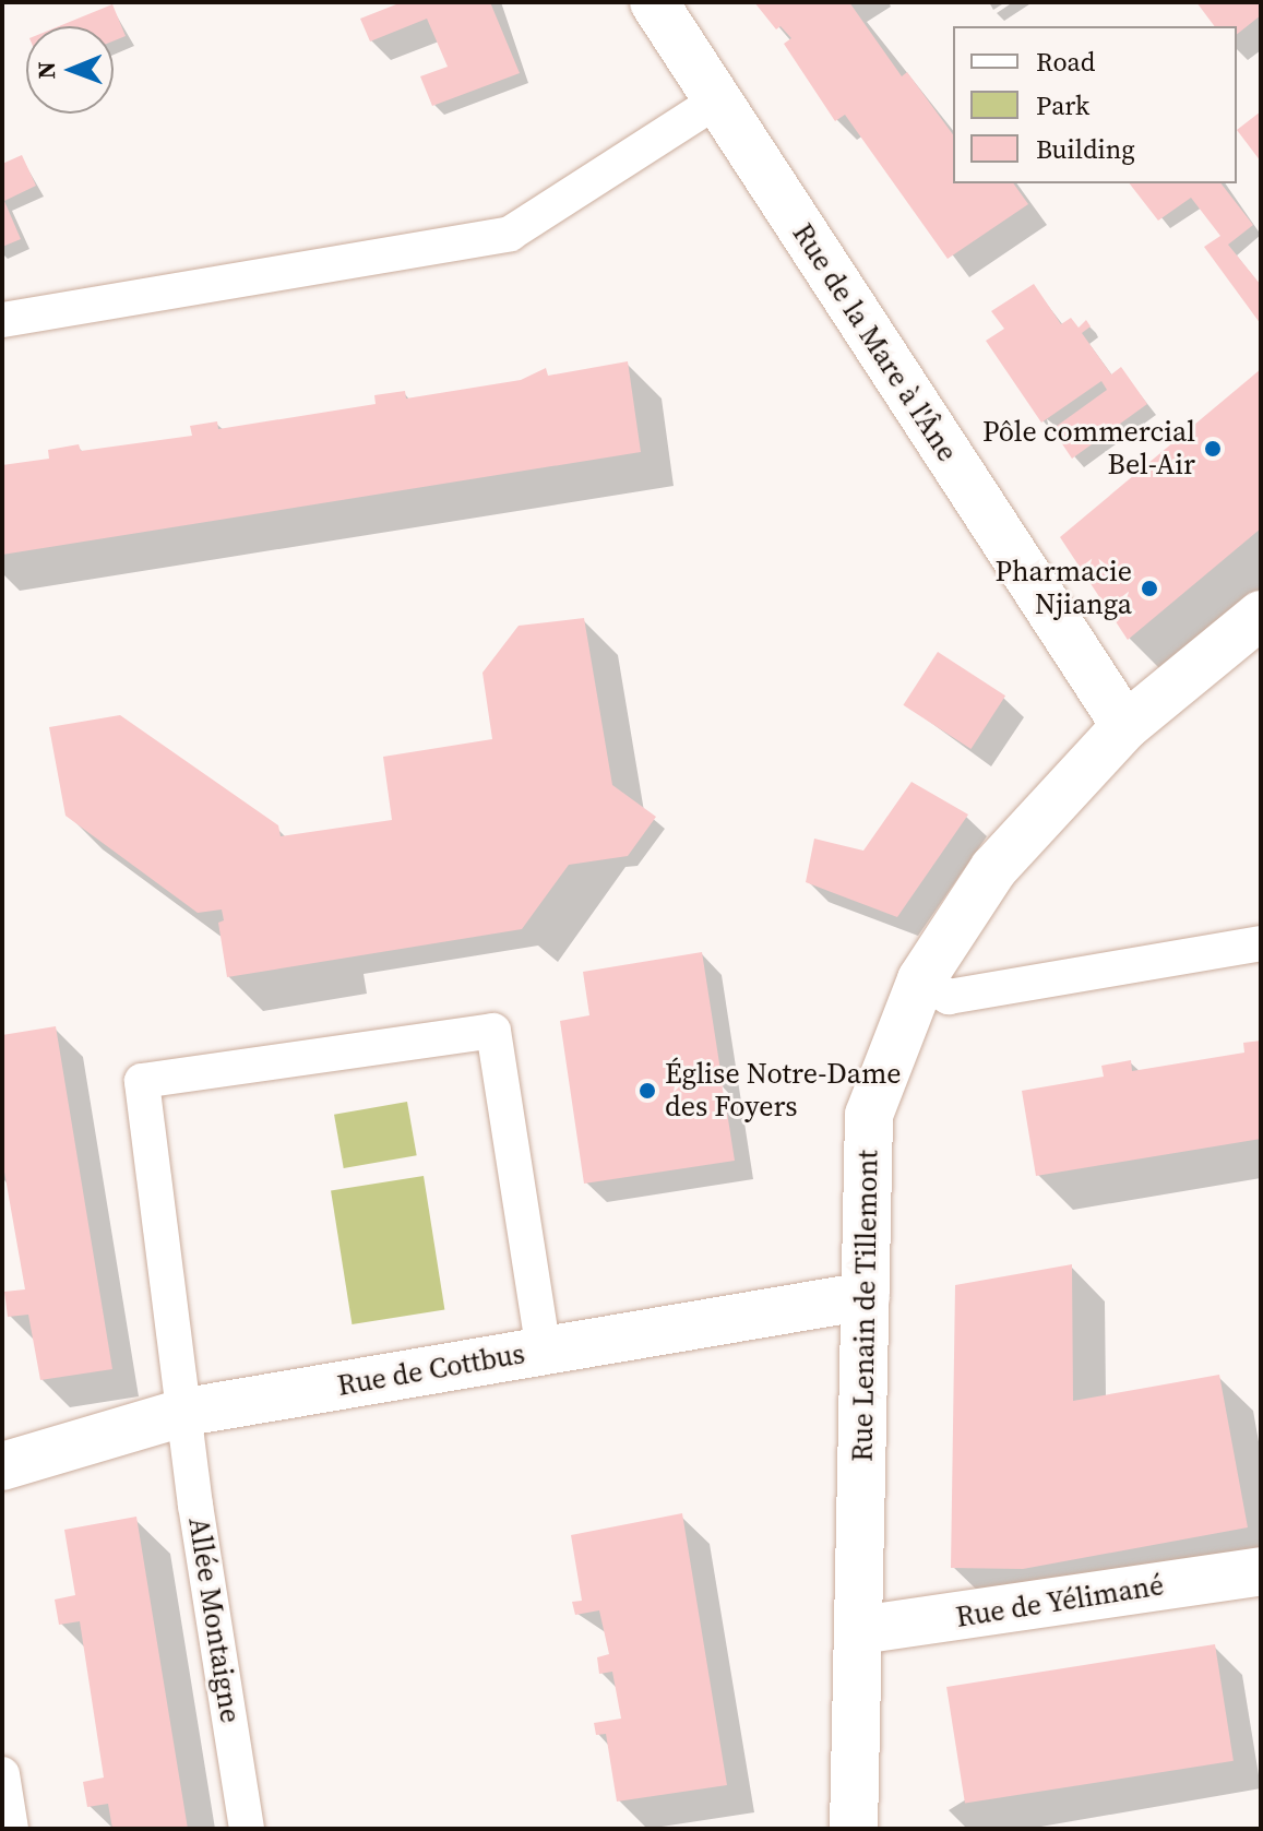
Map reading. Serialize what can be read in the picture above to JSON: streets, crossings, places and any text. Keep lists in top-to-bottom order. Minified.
{"streets":{"street":["Rue de la Mare à l'Âne","Rue Lenain de Tillemont","Rue de Cottbus","Rue de Yélimané"],"lane":["Allée Montaigne"]},"crossings":[["Rue de la Mare à l'Âne","Rue Lenain de Tillemont"],["Rue Lenain de Tillemont","Rue de Cottbus"],["Rue Lenain de Tillemont","Rue de Yélimané"],["Rue de Cottbus","Allée Montaigne"]],"places":["Pôle commercial Bel-Air","Pharmacie Njianga","Église Notre-Dame des Foyers"],"legend":["Road","Park","Building"],"north":"left"}
